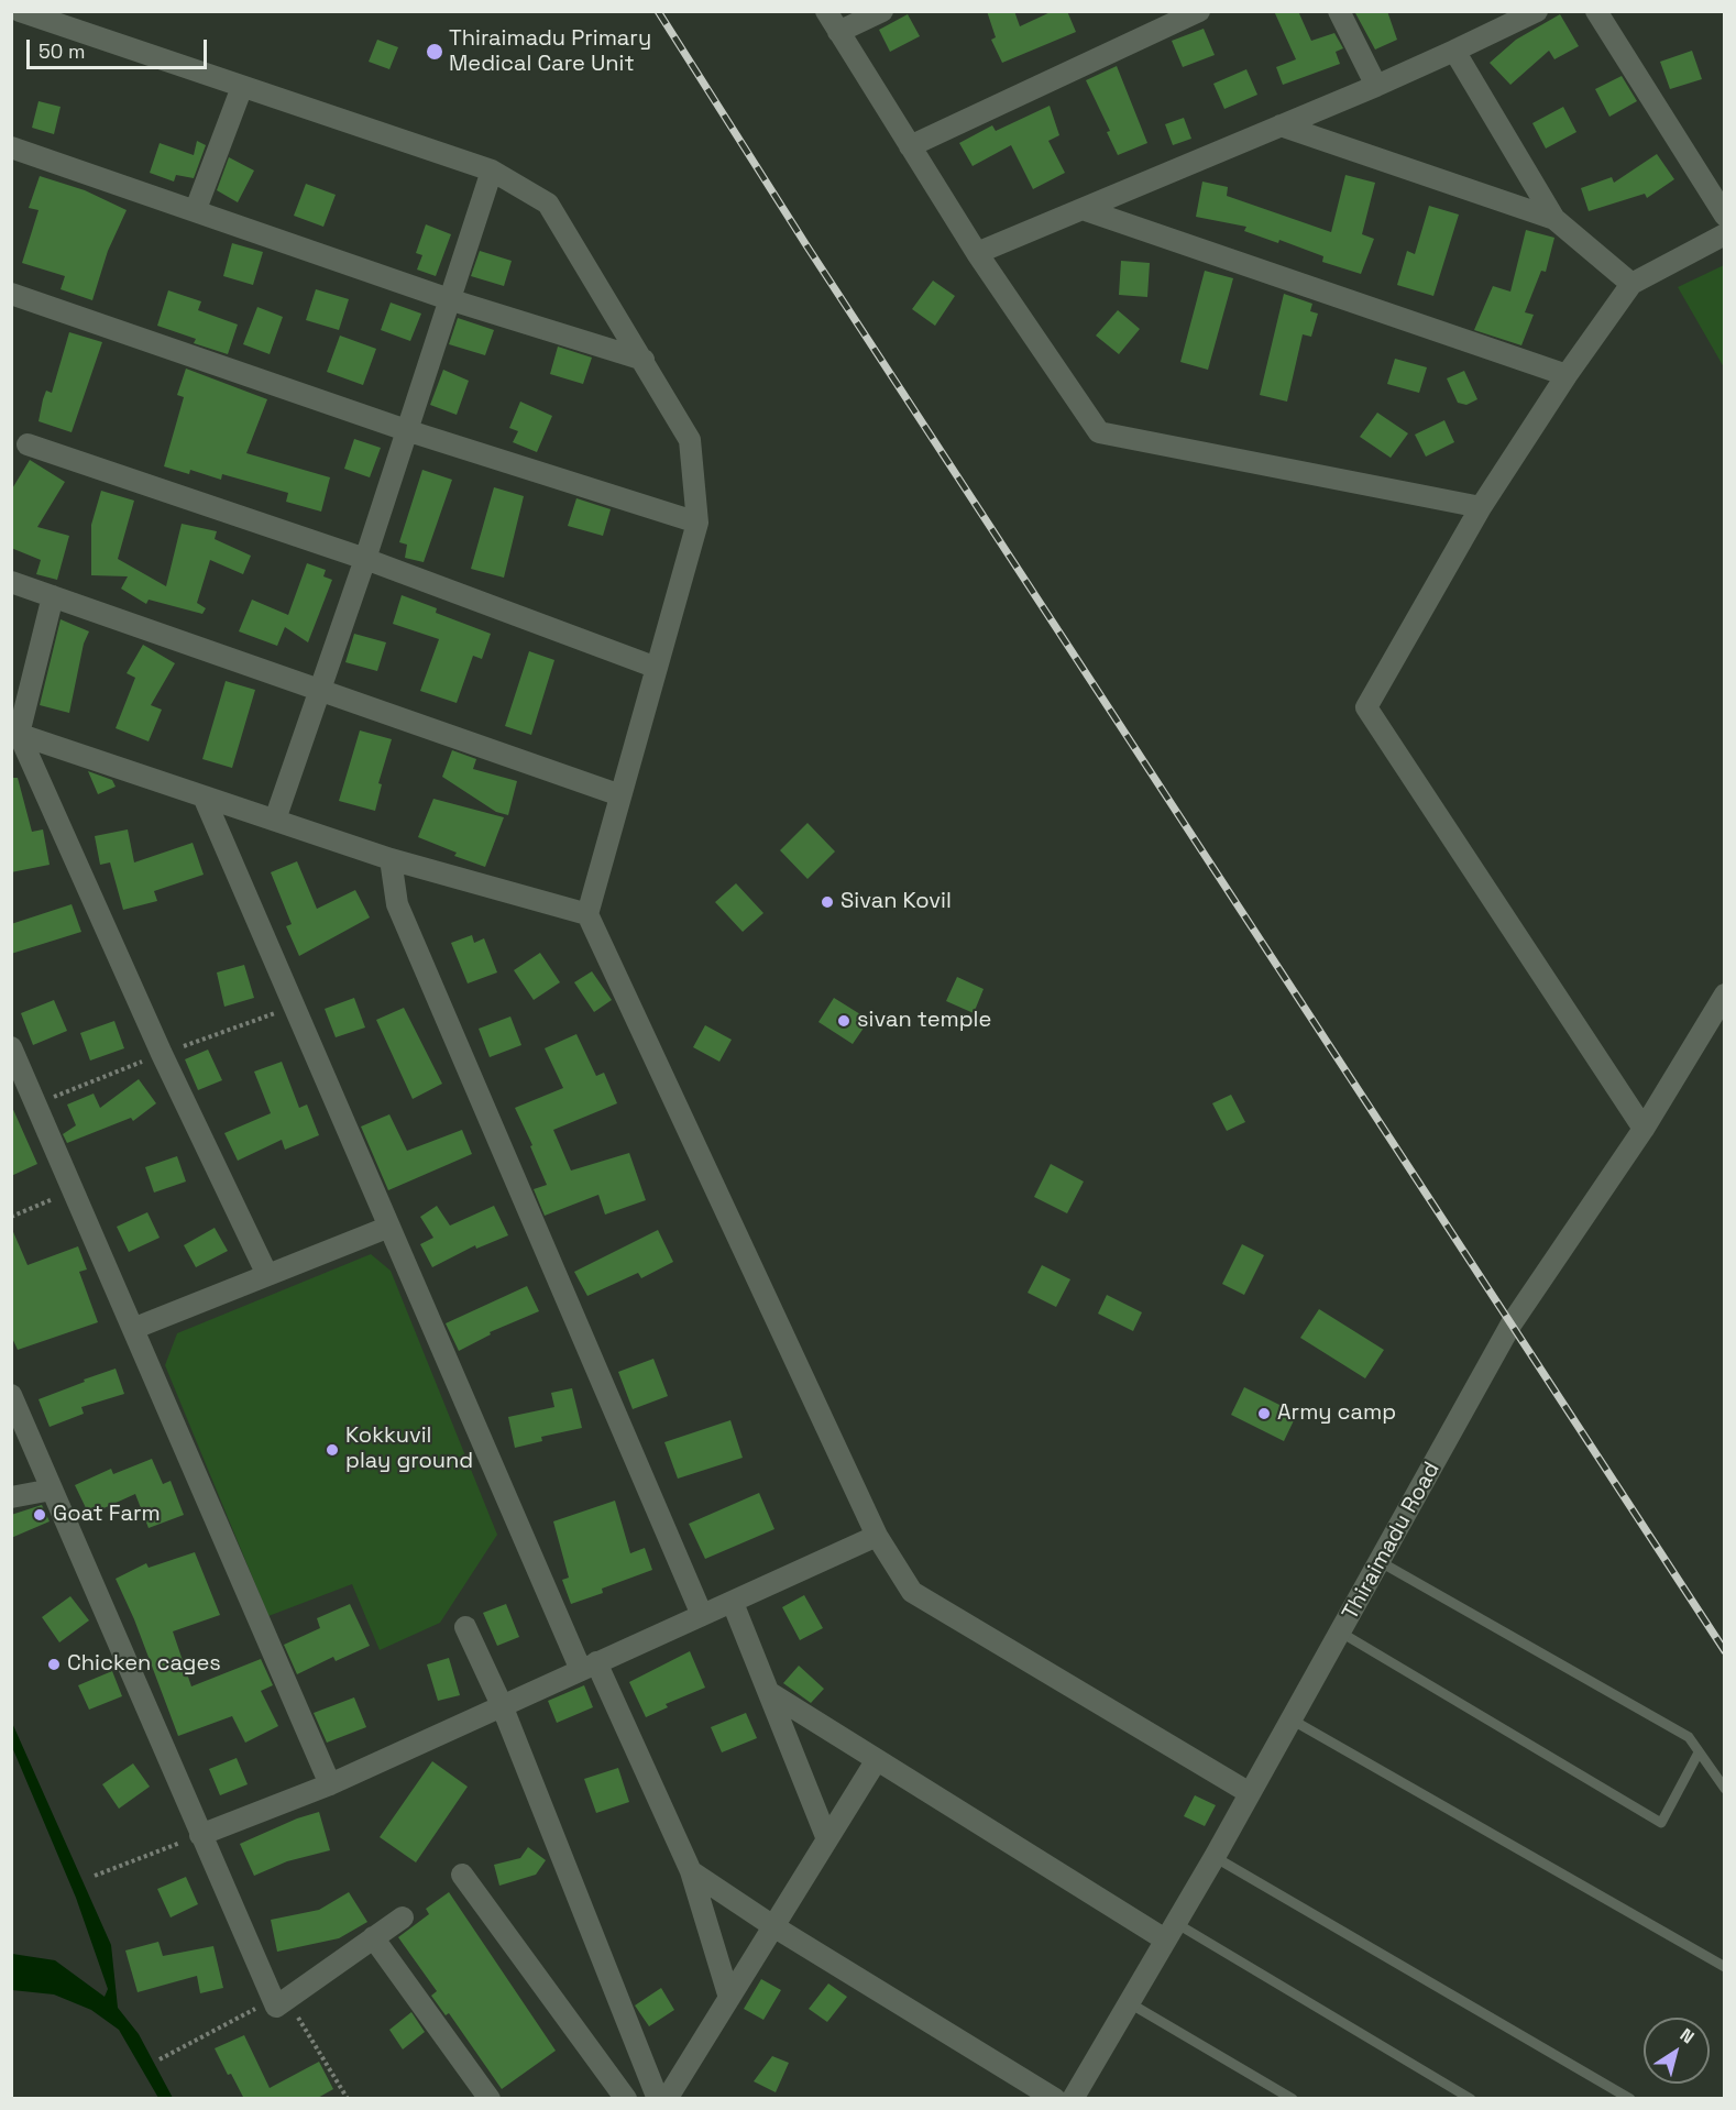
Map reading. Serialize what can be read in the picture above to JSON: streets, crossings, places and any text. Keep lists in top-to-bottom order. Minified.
{"streets":{"street":["Thiraimadu Road"]},"places":["Thiraimadu Primary Medical Care Unit","Sivan Kovil","sivan temple","Army camp","Kokkuvil play ground","Goat Farm","Chicken cages"],"scale_bar":"50 m","north":"top right"}
